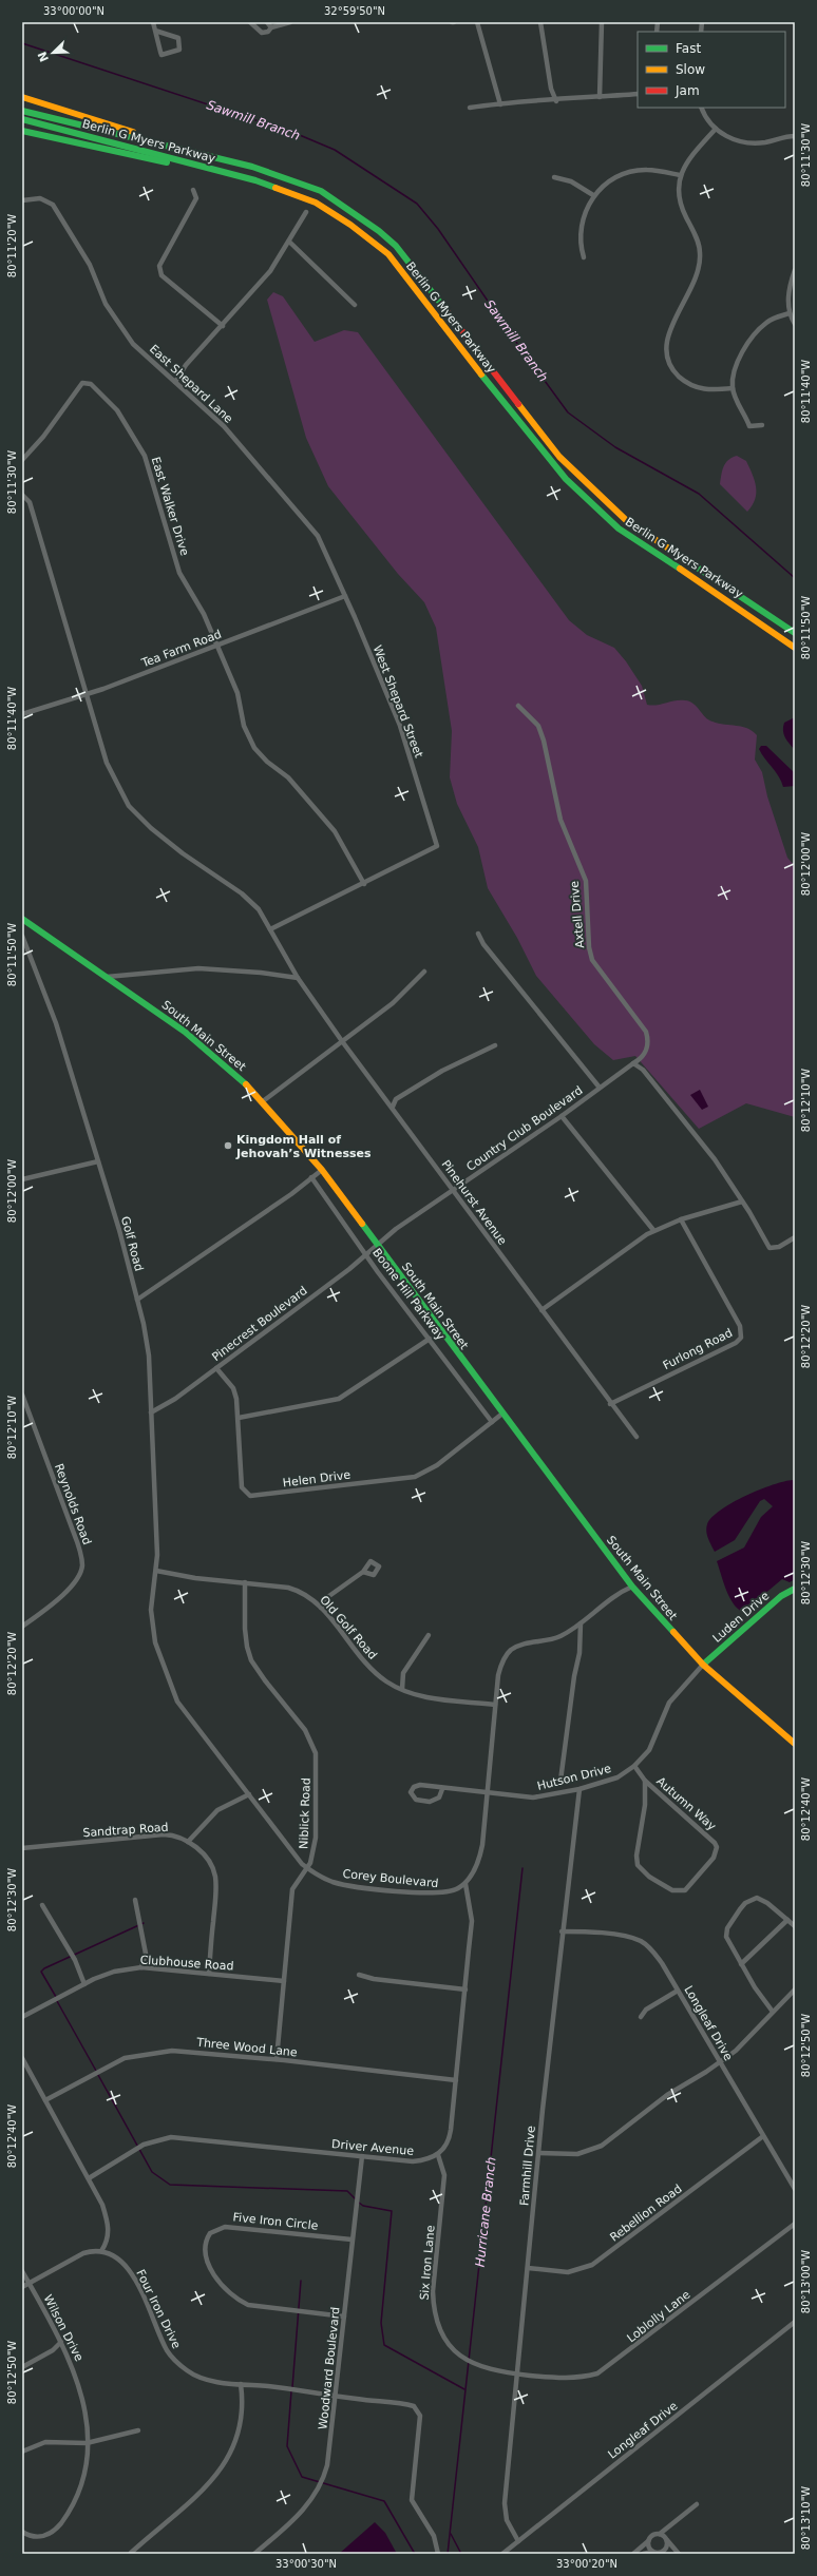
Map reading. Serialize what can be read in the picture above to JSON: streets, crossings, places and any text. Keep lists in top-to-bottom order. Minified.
{"streets":{"main road":["Berlin G Myers Parkway","South Main Street","Luden Drive"],"street":["East Shepard Lane","East Walker Drive","Tea Farm Road","West Shepard Street","Axtell Drive","Country Club Boulevard","Pinehurst Avenue","Golf Road","Boone Hill Parkway","Pinecrest Boulevard","Furlong Road","Helen Drive","Reynolds Road","Old Golf Road","Hutson Drive","Autumn Way","Niblick Road","Sandtrap Road","Corey Boulevard","Clubhouse Road","Longleaf Drive","Three Wood Lane","Driver Avenue","Farmhill Drive","Rebellion Road","Five Iron Circle","Six Iron Lane","Four Iron Drive","Loblolly Lane","Wilson Drive","Woodward Boulevard"]},"crossings":[["East Shepard Lane","Tea Farm Road"],["East Shepard Lane","West Shepard Street"],["East Walker Drive","Tea Farm Road"],["East Walker Drive","West Shepard Street"],["Tea Farm Road","West Shepard Street"],["Tea Farm Road","Pinehurst Avenue"],["Axtell Drive","Country Club Boulevard"],["South Main Street","Country Club Boulevard"],["South Main Street","Pinecrest Boulevard"],["South Main Street","Helen Drive"],["South Main Street","Luden Drive"],["South Main Street","Hutson Drive"],["Country Club Boulevard","Pinehurst Avenue"],["Country Club Boulevard","Pinecrest Boulevard"],["Pinehurst Avenue","Furlong Road"],["Golf Road","Pinecrest Boulevard"],["Golf Road","Old Golf Road"],["Golf Road","Corey Boulevard"],["Boone Hill Parkway","Pinecrest Boulevard"],["Boone Hill Parkway","Helen Drive"],["Pinecrest Boulevard","Helen Drive"],["Luden Drive","Hutson Drive"],["Old Golf Road","Niblick Road"],["Old Golf Road","Corey Boulevard"],["Hutson Drive","Autumn Way"],["Hutson Drive","Farmhill Drive"],["Niblick Road","Corey Boulevard"],["Niblick Road","Clubhouse Road"],["Niblick Road","Three Wood Lane"],["Sandtrap Road","Clubhouse Road"],["Longleaf Drive","Farmhill Drive"],["Longleaf Drive","Rebellion Road"],["Driver Avenue","Six Iron Lane"],["Driver Avenue","Woodward Boulevard"],["Farmhill Drive","Rebellion Road"],["Farmhill Drive","Six Iron Lane"],["Farmhill Drive","Loblolly Lane"],["Five Iron Circle","Woodward Boulevard"],["Six Iron Lane","Loblolly Lane"],["Four Iron Drive","Woodward Boulevard"]],"water":["Sawmill Branch","Hurricane Branch"],"places":["Kingdom Hall of Jehovah’s Witnesses"],"legend":["Fast","Slow","Jam"],"north":"bottom left","coordinates":["33°00'00\"N","32°59'50\"N","80°11'30\"W","80°11'20\"W","80°11'40\"W","80°11'50\"W","80°12'00\"W","80°12'10\"W","80°12'20\"W","80°12'30\"W","80°12'40\"W","80°12'50\"W","80°13'00\"W","80°13'10\"W","33°00'30\"N","33°00'20\"N"]}
